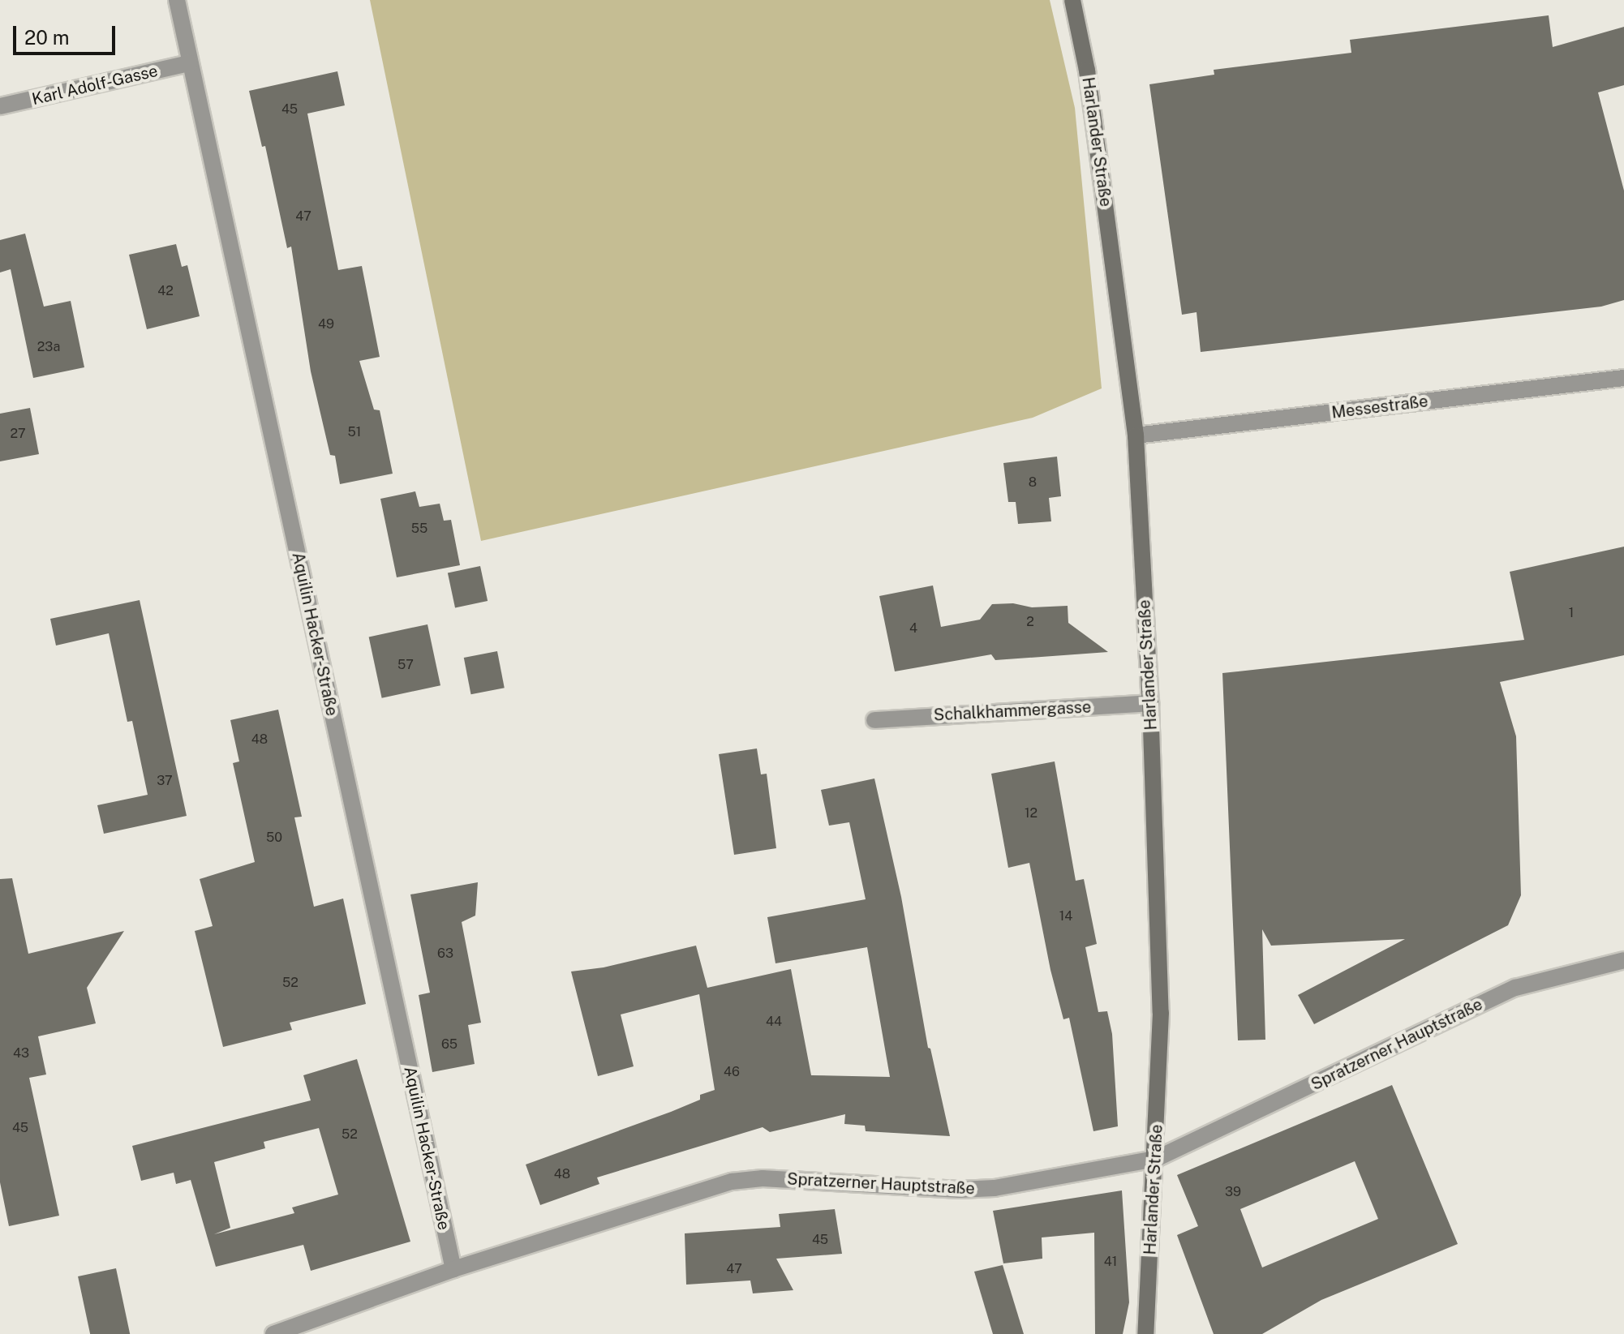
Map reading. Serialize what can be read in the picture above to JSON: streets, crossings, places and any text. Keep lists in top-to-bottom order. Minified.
{"streets":{"main road":["Harlander Straße"],"street":["Karl Adolf-Gasse","Messestraße","Aquilin Hacker-Straße","Schalkhammergasse","Spratzerner Hauptstraße"]},"crossings":[["Karl Adolf-Gasse","Aquilin Hacker-Straße"],["Harlander Straße","Messestraße"],["Harlander Straße","Schalkhammergasse"],["Harlander Straße","Spratzerner Hauptstraße"],["Aquilin Hacker-Straße","Spratzerner Hauptstraße"]],"house_numbers":["45","47","42","49","23a","51","27","8","55","1","2","4","57","48","37","12","50","14","63","52","44","65","43","46","45","52","48","39","45","41","47"],"scale_bar":"20 m"}
